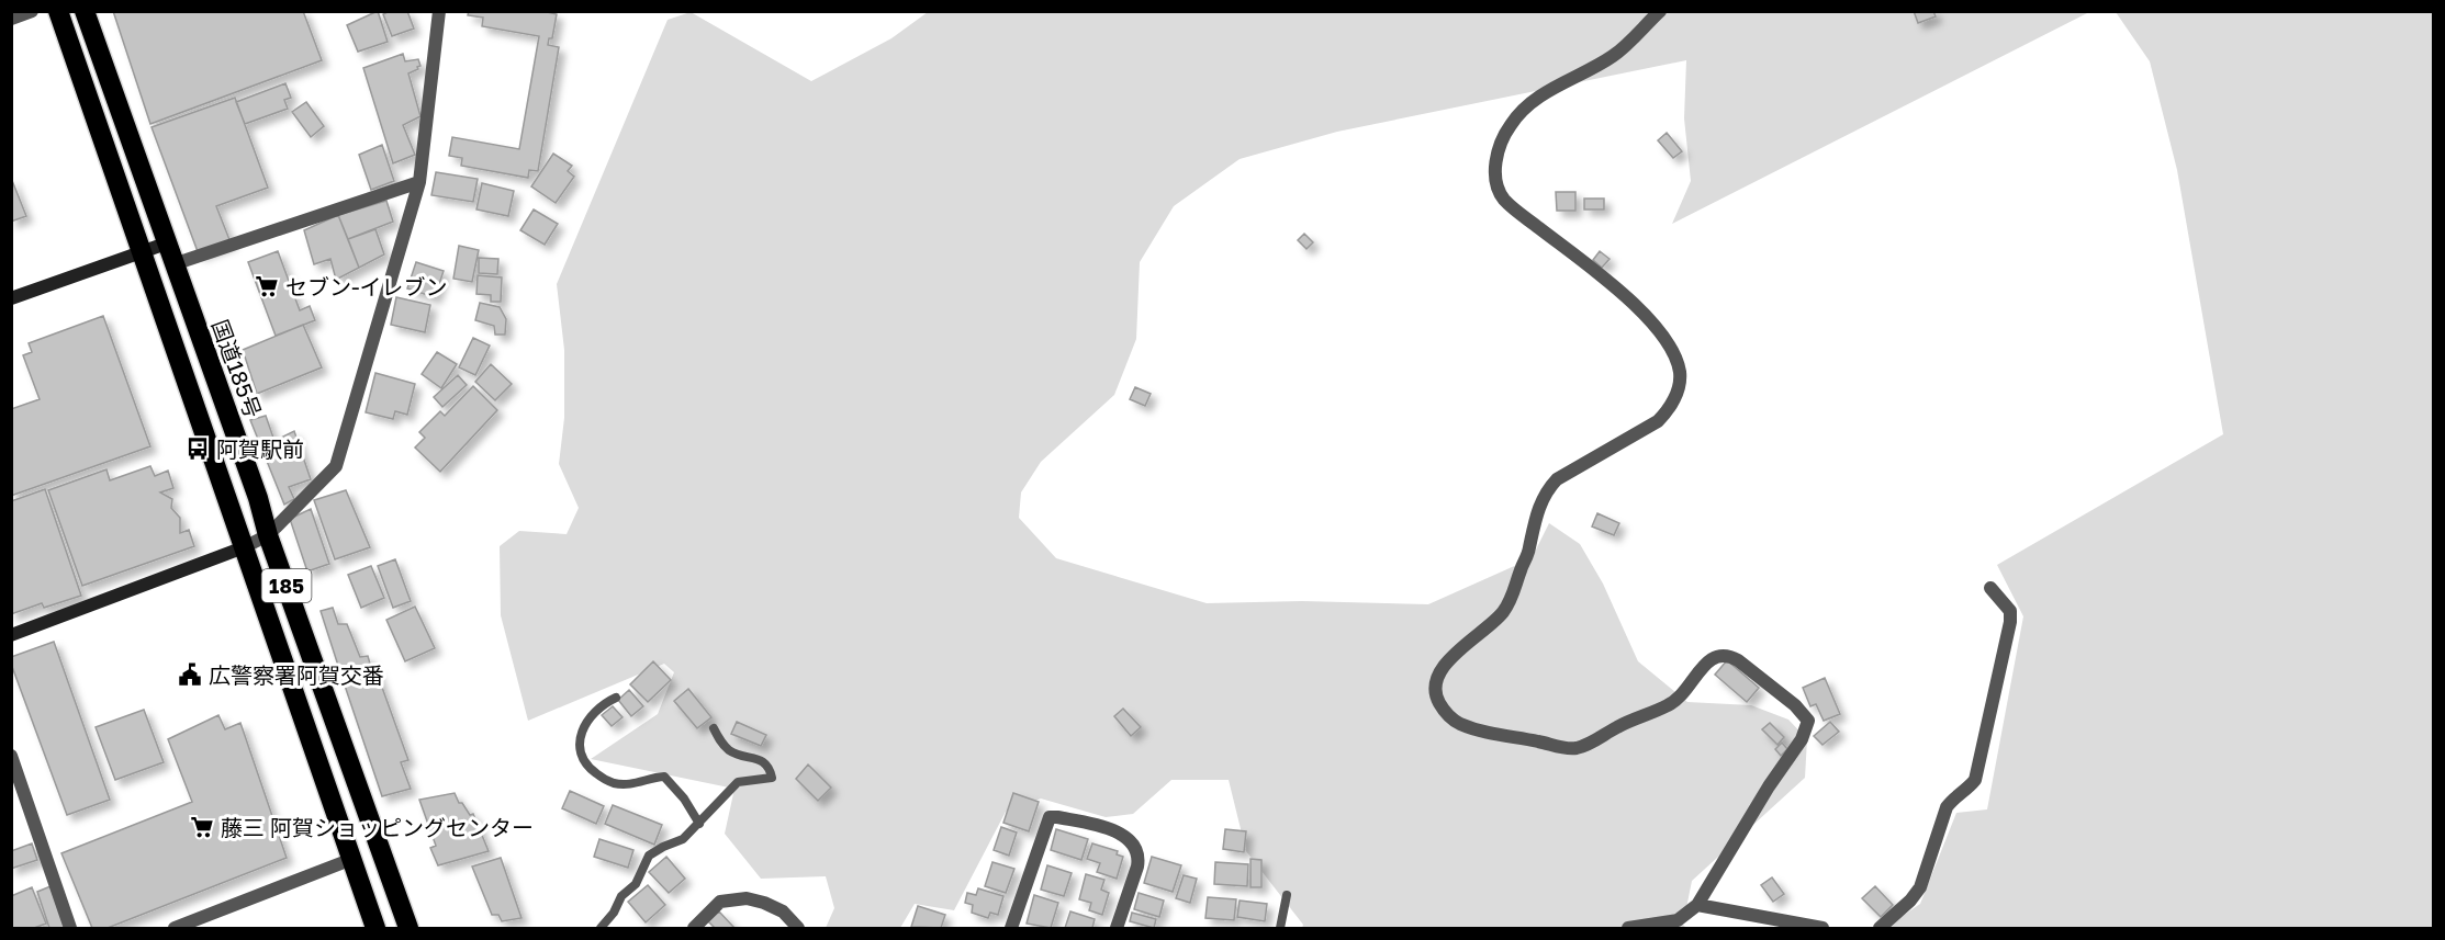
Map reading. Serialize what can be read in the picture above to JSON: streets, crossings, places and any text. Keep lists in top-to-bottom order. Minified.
{"streets":{"highway":["国道185号","185"]},"places":{"supermarket":["セブン-イレブン","藤三 阿賀ショッピングセンター"],"bus stop":["阿賀駅前"],"public building":["広警察署阿賀交番"]}}
